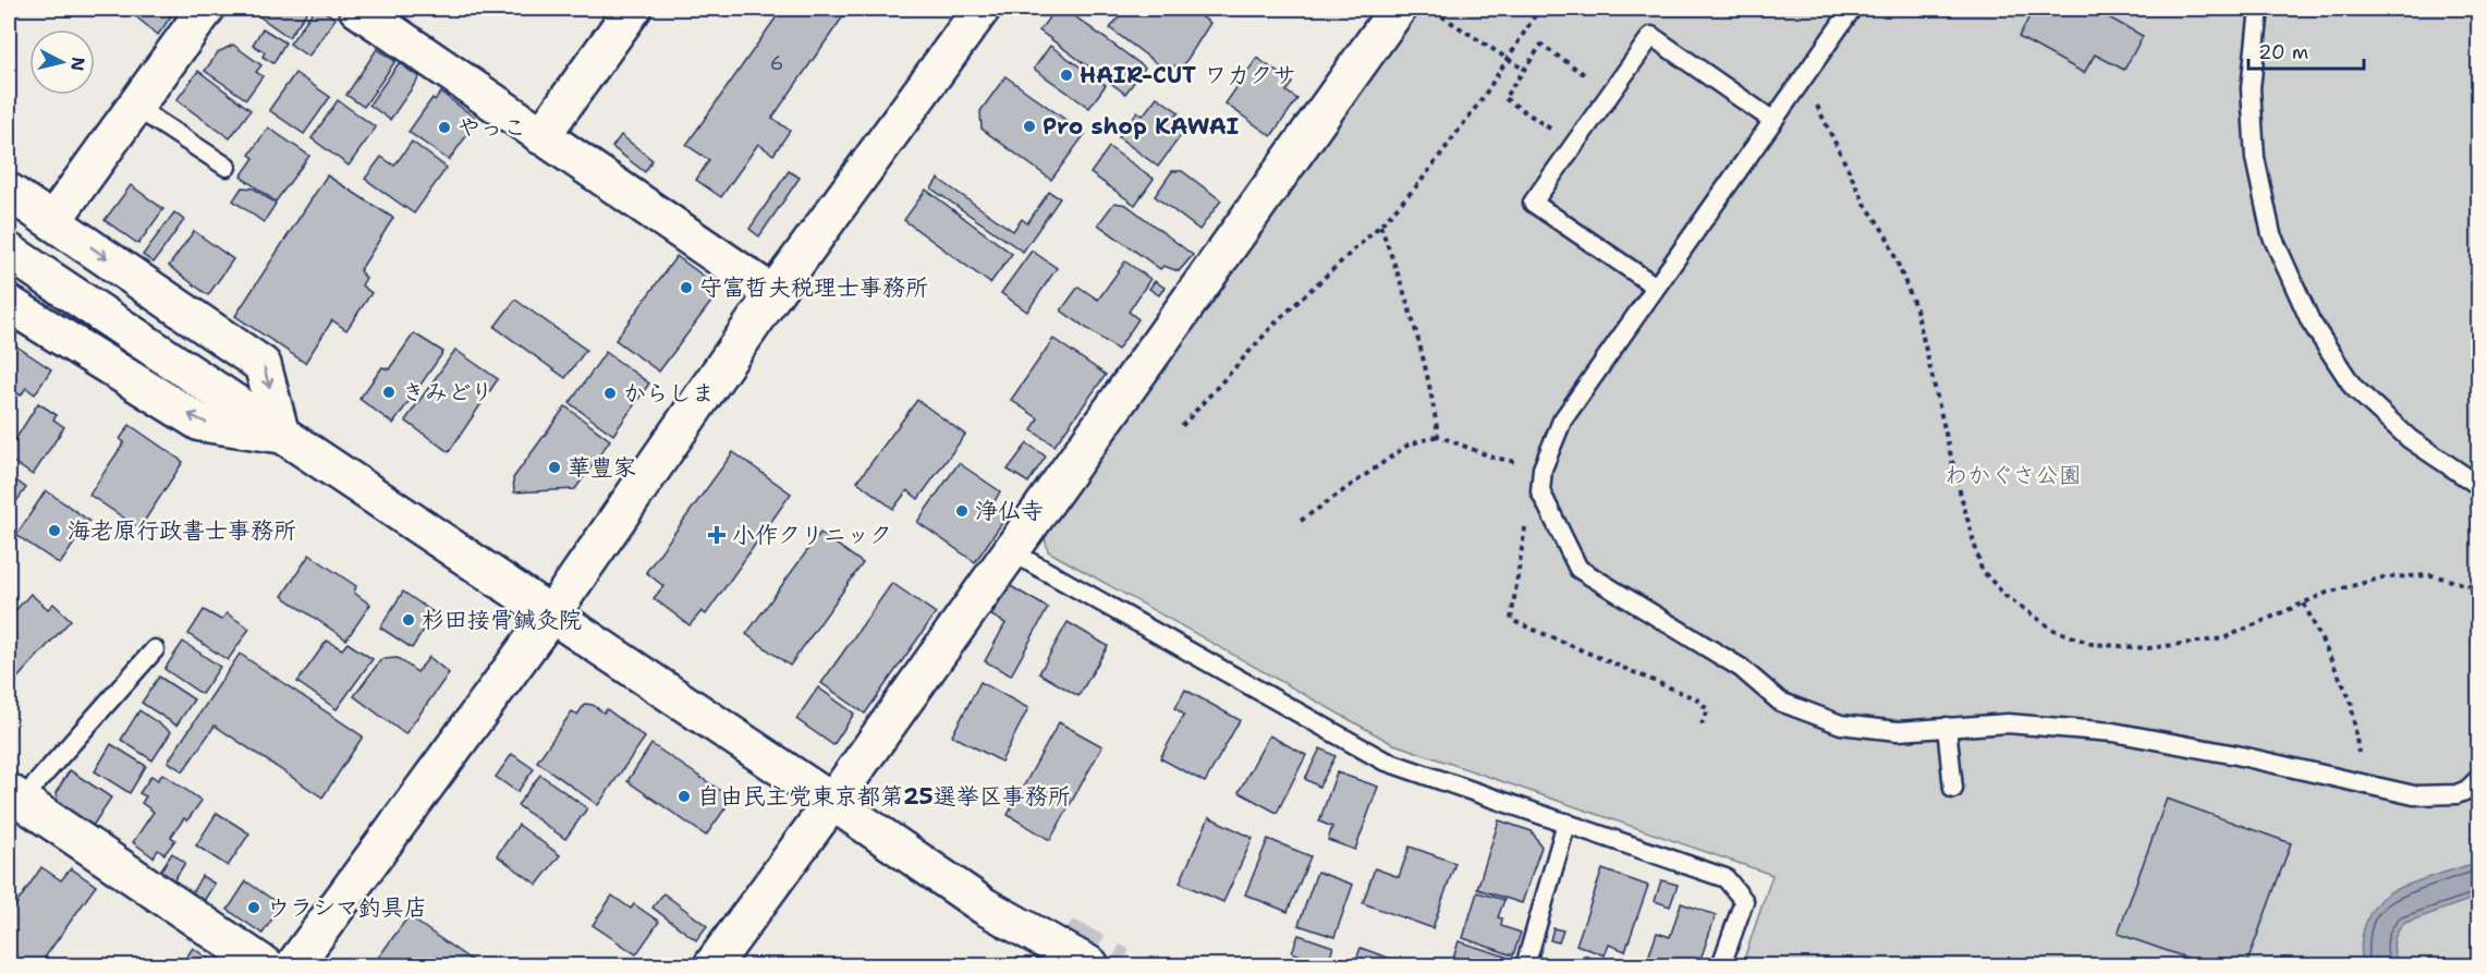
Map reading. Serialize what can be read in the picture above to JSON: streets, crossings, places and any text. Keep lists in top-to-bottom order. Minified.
{"parks":["わかぐさ公園"],"places":{"other":["HAIR-CUT ワカクサ","Pro shop KAWAI","やっこ","守富哲夫税理士事務所","きみどり","からしま","華豊家","浄仏寺","海老原行政書士事務所","杉田接骨鍼灸院","自由民主党東京都第25選挙区事務所","ウラシマ釣具店"],"health":["小作クリニック"]},"house_numbers":["6"],"scale_bar":"20 m","north":"right"}
